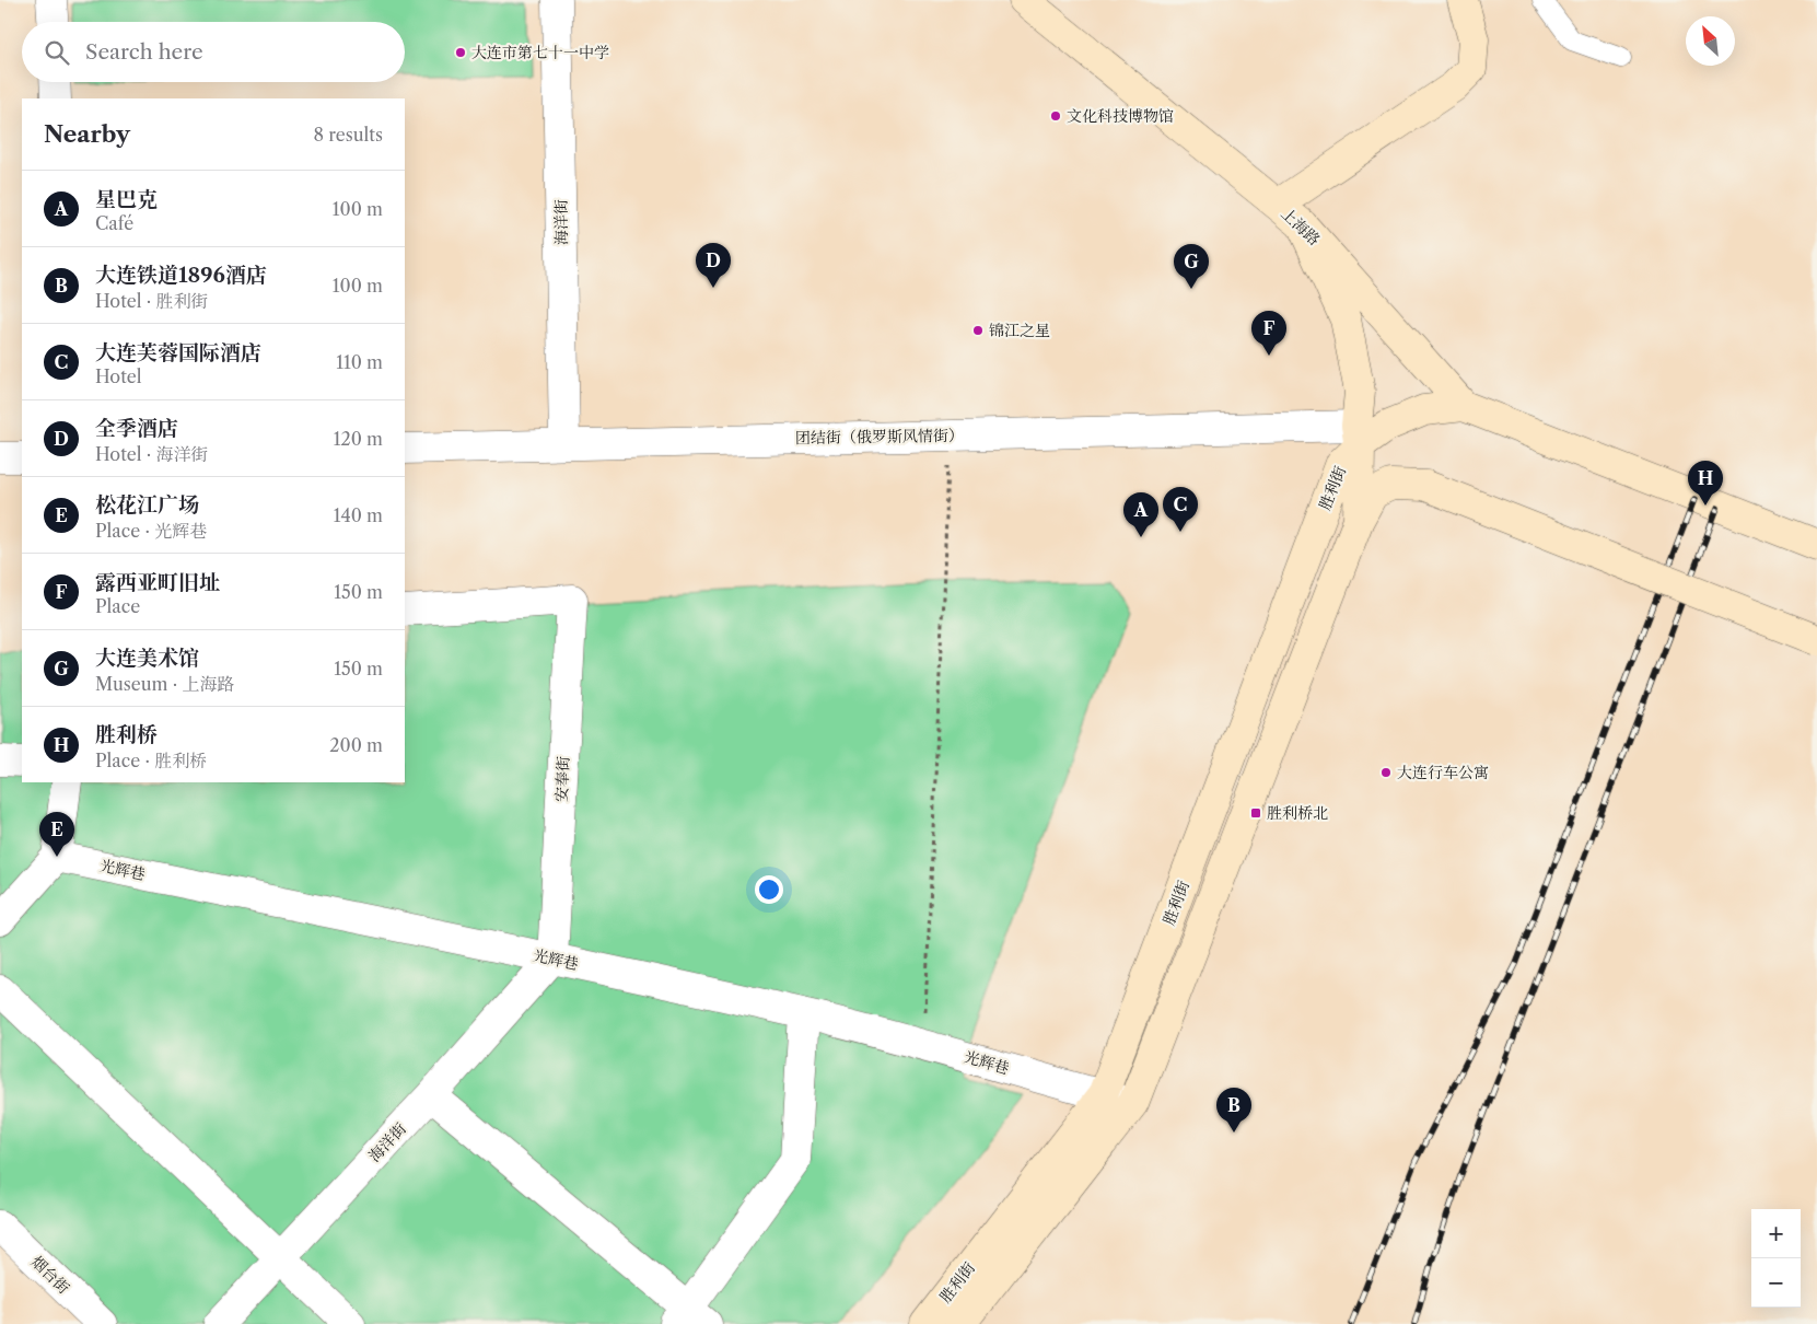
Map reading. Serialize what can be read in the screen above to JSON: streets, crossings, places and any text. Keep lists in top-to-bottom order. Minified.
{"streets":{"main road":["上海路","胜利街"],"street":["海洋街","团结街（俄罗斯风情街）","安奉街","光辉巷","烟台街"]},"crossings":[["海洋街","团结街（俄罗斯风情街）"],["海洋街","安奉街"],["海洋街","光辉巷"],["团结街（俄罗斯风情街）","胜利街"],["胜利街","光辉巷"],["安奉街","光辉巷"]],"places":{"other":["大连市第七十一中学","文化科技博物馆","锦江之星","大连行车公寓"],"transit":["胜利桥北"]},"north":"top left","page":{"search":"Search here","heading":["Nearby","8 results"],"list":[{"mark":"A","name":"星巴克","note":"Café","value":"100 m"},{"mark":"B","name":"大连铁道1896酒店","note":"Hotel · 胜利街","value":"100 m"},{"mark":"C","name":"大连芙蓉国际酒店","note":"Hotel","value":"110 m"},{"mark":"D","name":"全季酒店","note":"Hotel · 海洋街","value":"120 m"},{"mark":"E","name":"松花江广场","note":"Place · 光辉巷","value":"140 m"},{"mark":"F","name":"露西亚町旧址","note":"Place","value":"150 m"},{"mark":"G","name":"大连美术馆","note":"Museum · 上海路","value":"150 m"},{"mark":"H","name":"胜利桥","note":"Place · 胜利桥","value":"200 m"}],"pins":["D","G","F","H","C","A","E","B"],"map_buttons":["+","−"]}}
